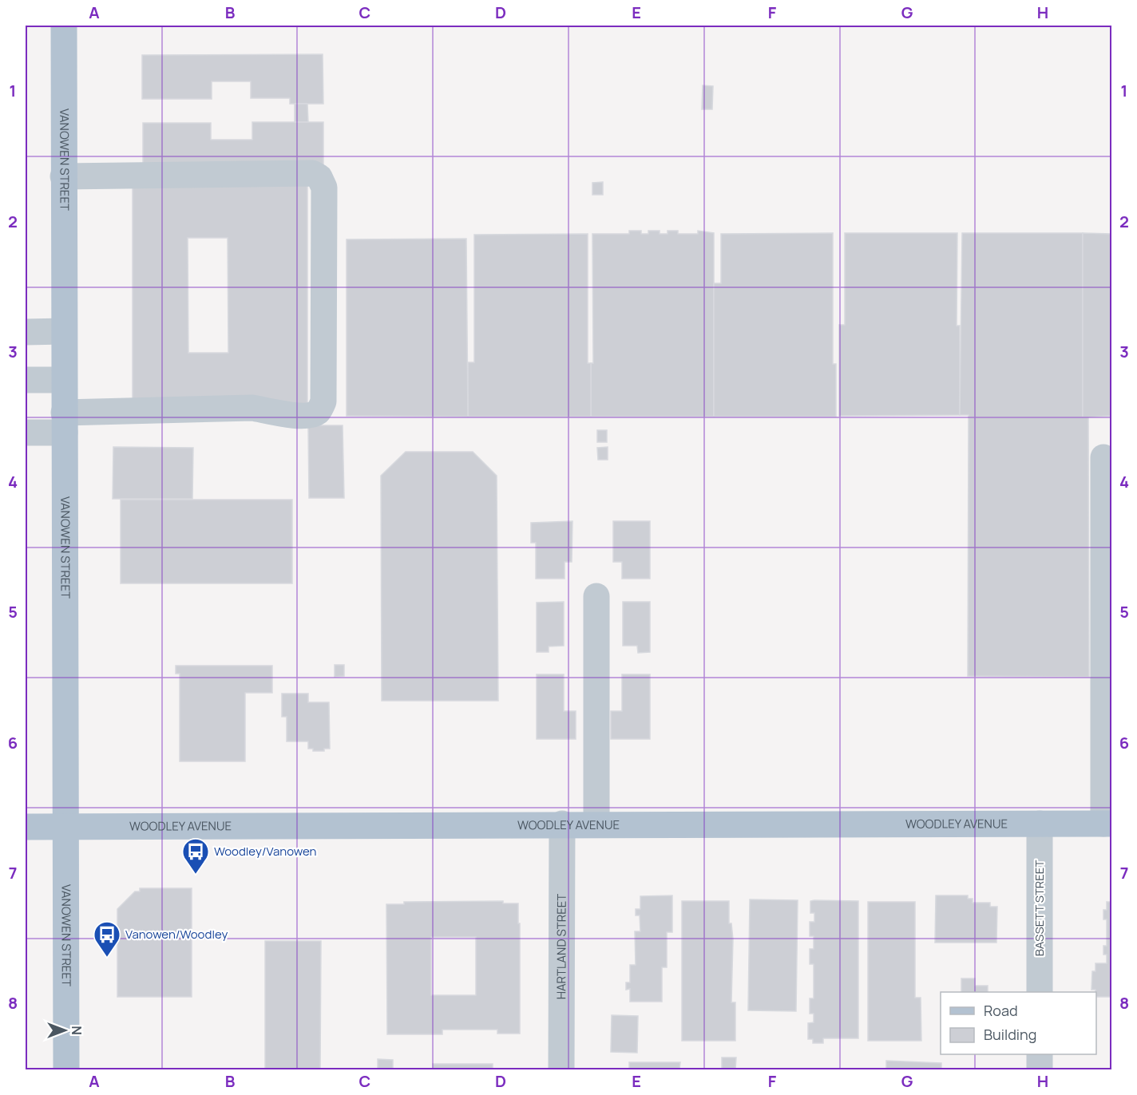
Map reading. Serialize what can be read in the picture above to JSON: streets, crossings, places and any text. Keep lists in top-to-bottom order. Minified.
{"streets":{"main road":["VANOWEN STREET","WOODLEY AVENUE"],"street":["BASSETT STREET","HARTLAND STREET"]},"crossings":[["VANOWEN STREET","WOODLEY AVENUE"],["WOODLEY AVENUE","BASSETT STREET"],["WOODLEY AVENUE","HARTLAND STREET"]],"places":{"bus stop":["Woodley/Vanowen","Vanowen/Woodley"]},"legend":["Road","Building"],"north":"right","grid":{"columns":["A","B","C","D","E","F","G","H"],"rows":["1","2","3","4","5","6","7","8"]}}
